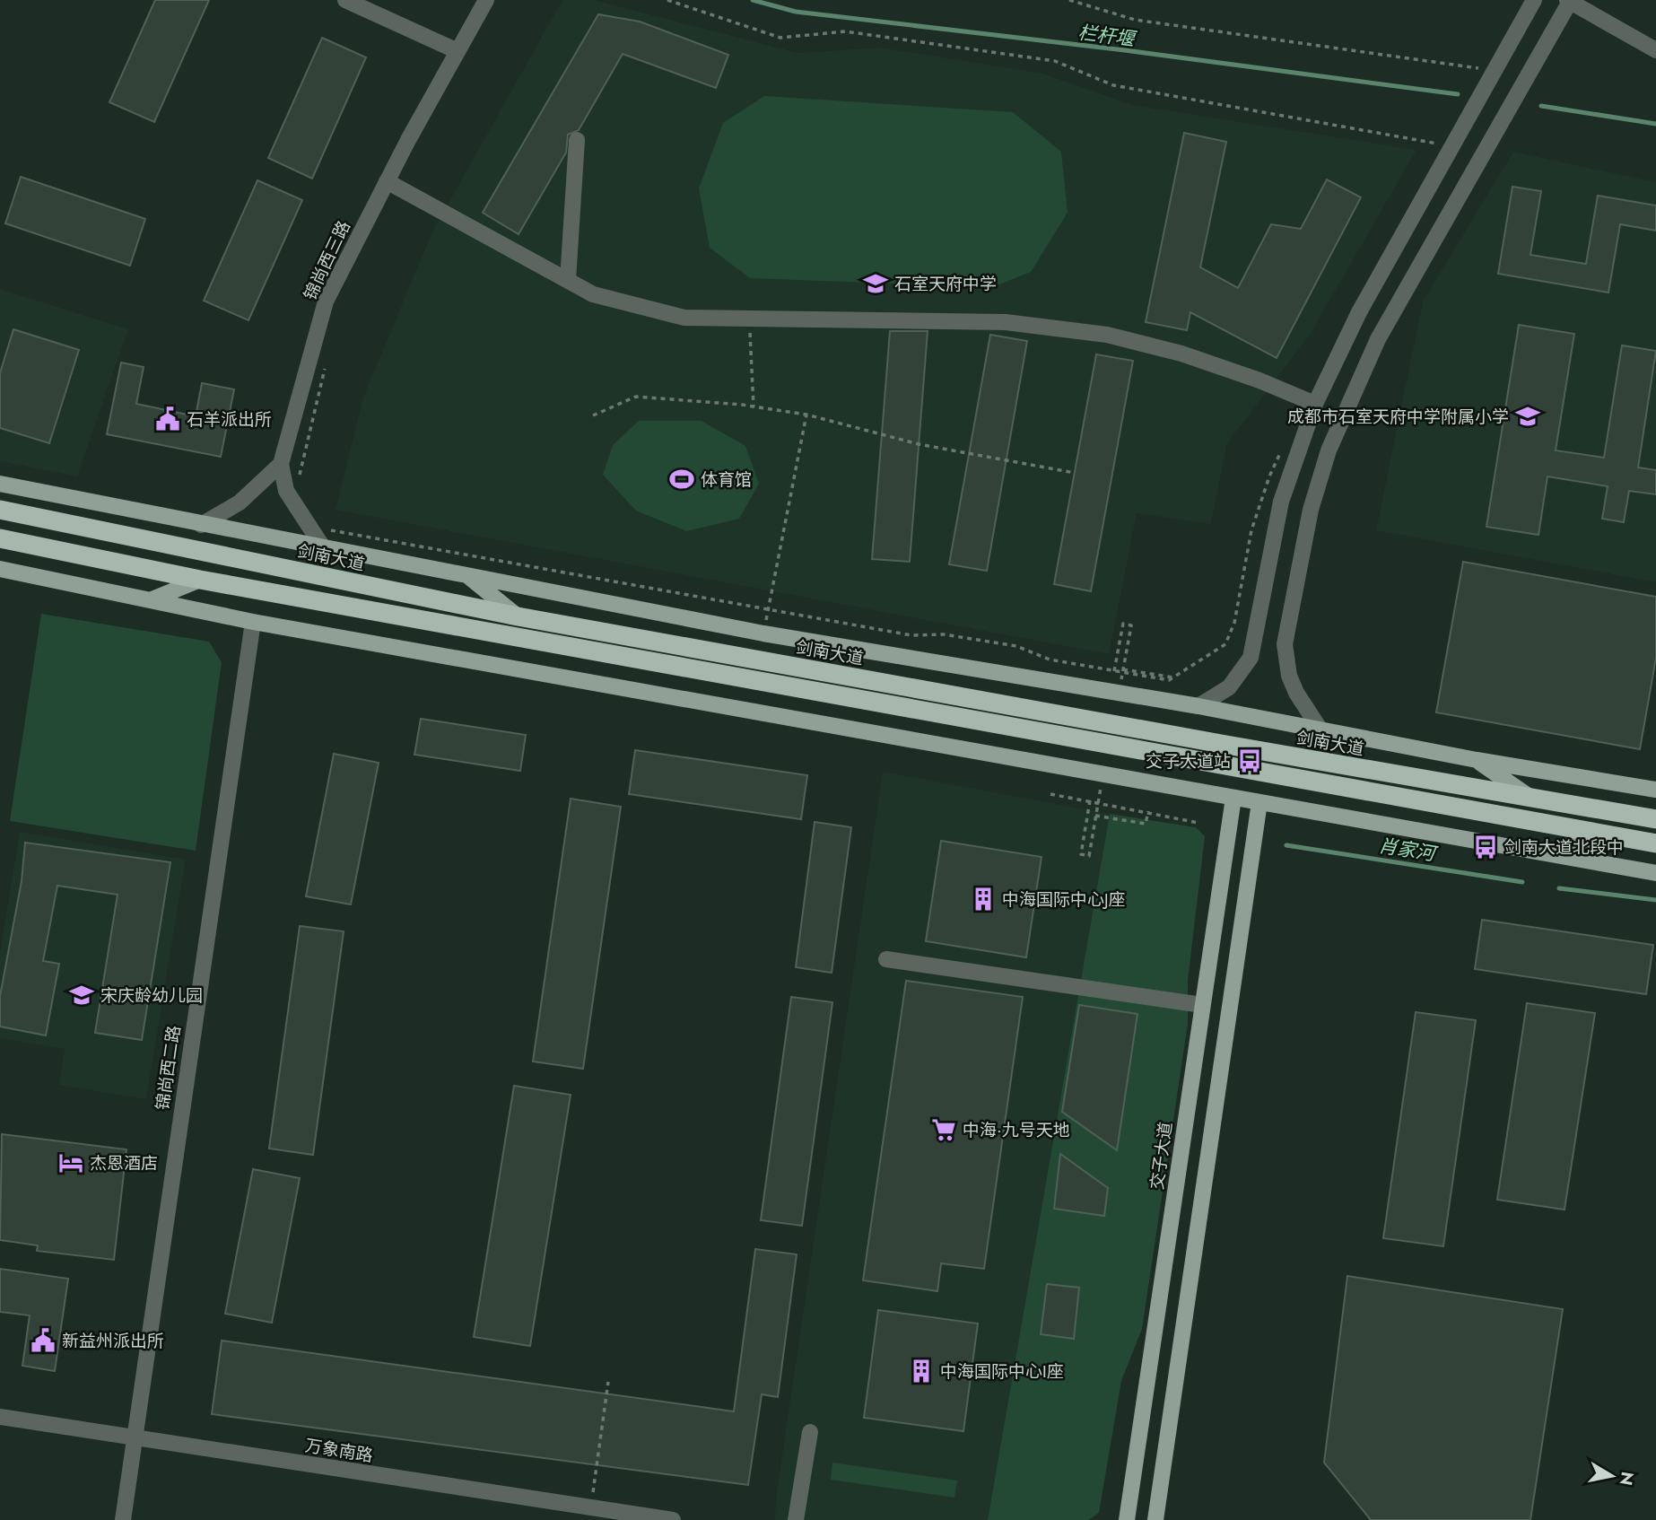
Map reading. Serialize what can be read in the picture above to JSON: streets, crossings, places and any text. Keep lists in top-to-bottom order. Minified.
{"streets":{"highway":["剑南大道"],"main road":["交子大道"],"street":["锦尚西三路","锦尚西二路","万象南路"]},"crossings":[["锦尚西二路","万象南路"]],"water":["栏杆堰","肖家河"],"places":{"school or university":["石室天府中学","成都市石室天府中学附属小学","宋庆龄幼儿园"],"public building":["石羊派出所","新益州派出所"],"sports":["体育馆"],"bus stop":["交子大道站","剑南大道北段中"],"building":["中海国际中心J座","中海国际中心I座"],"supermarket":["中海·九号天地"],"hotel":["杰恩酒店"]},"north":"right"}
